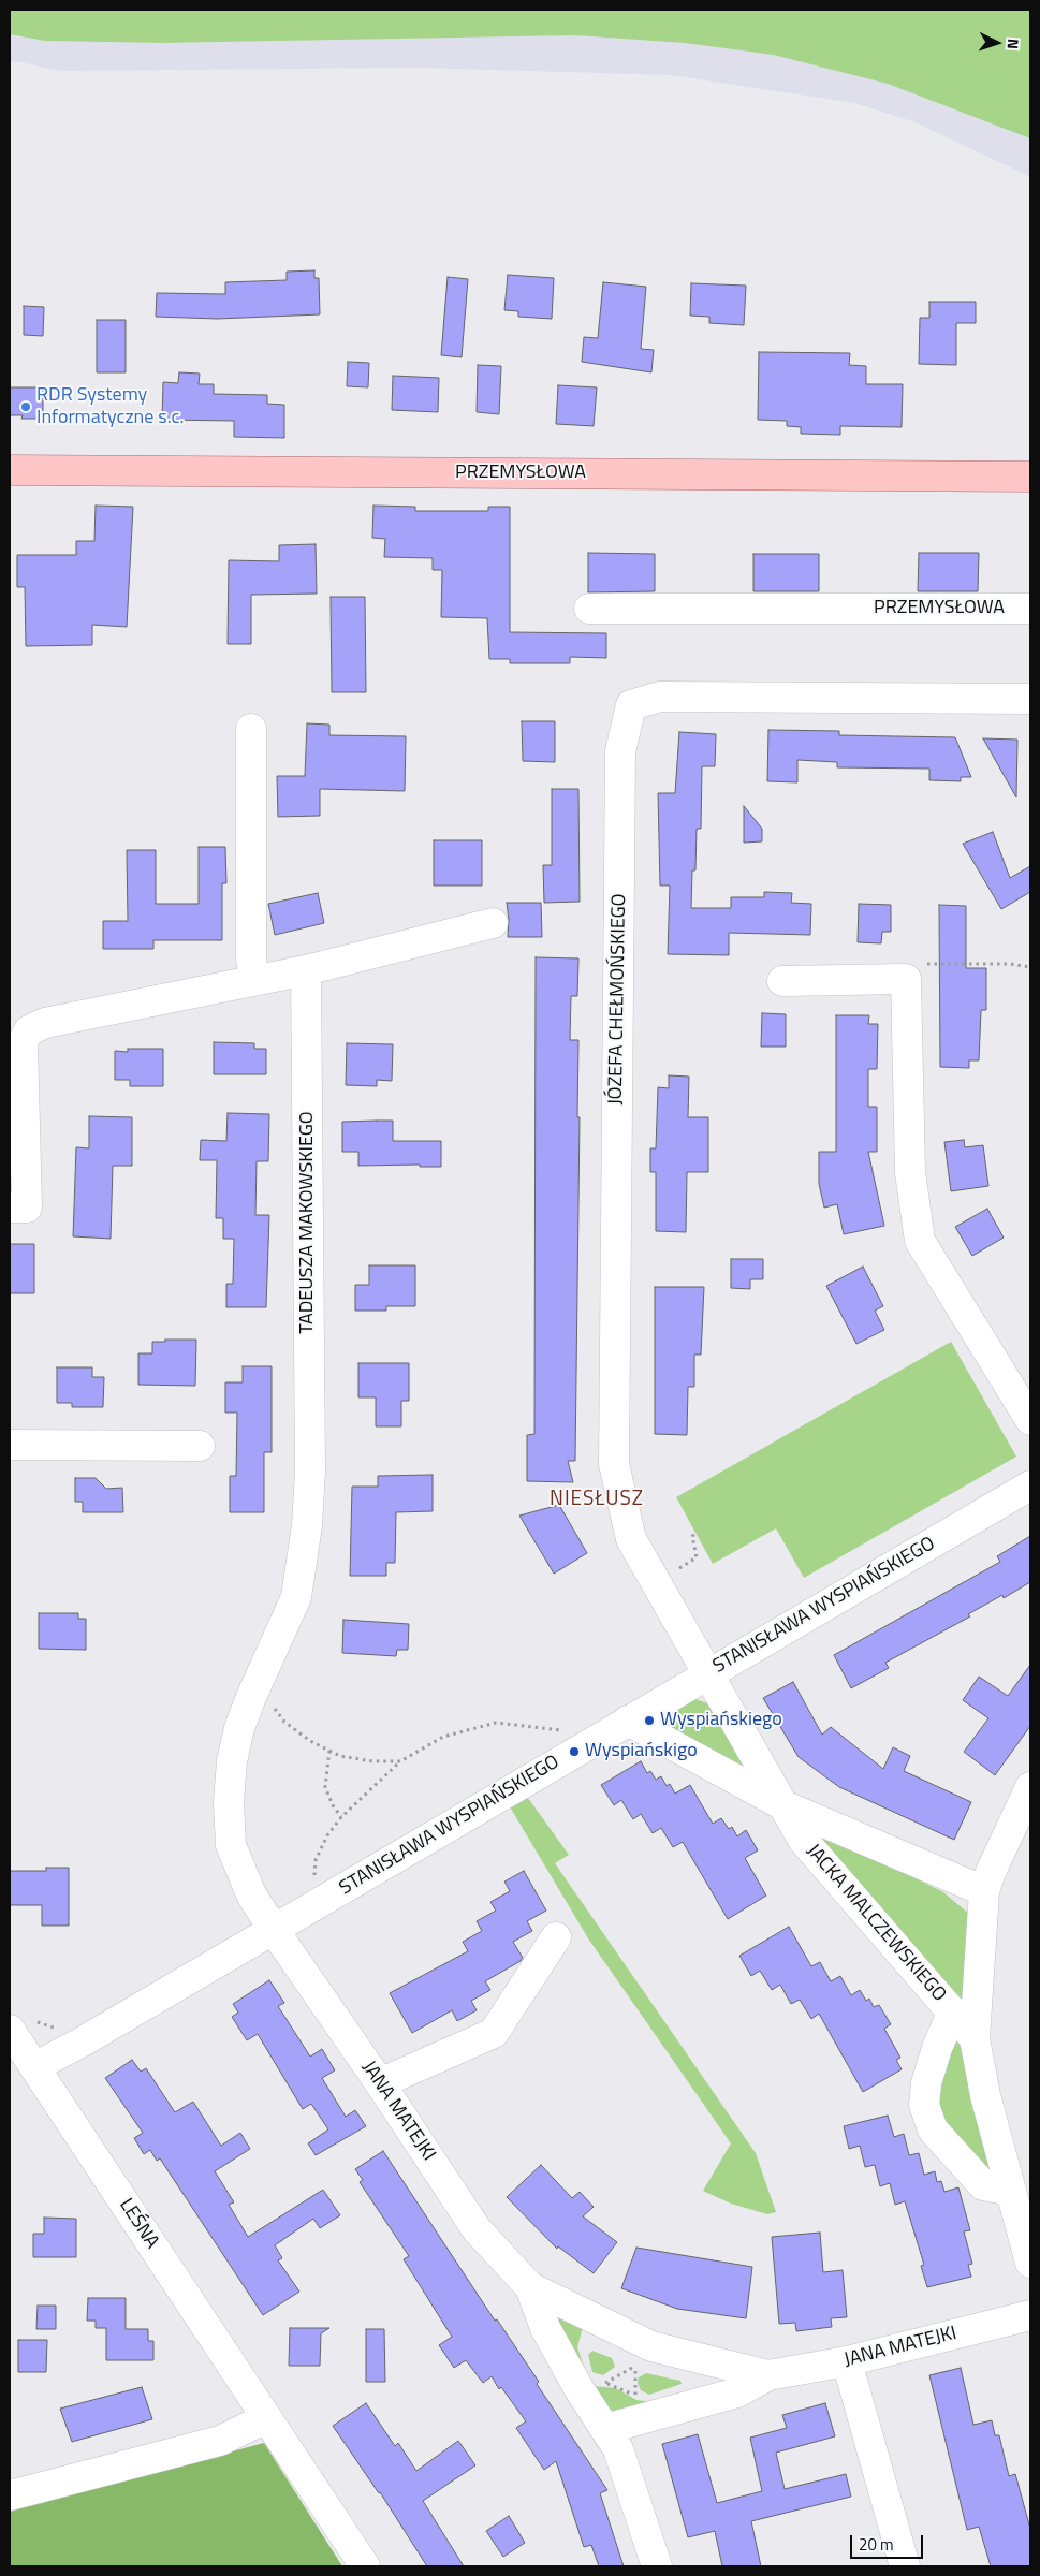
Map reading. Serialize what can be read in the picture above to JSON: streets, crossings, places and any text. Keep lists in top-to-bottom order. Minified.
{"streets":{"main road":["PRZEMYSŁOWA"],"street":["JÓZEFA CHEŁMOŃSKIEGO","TADEUSZA MAKOWSKIEGO","STANISŁAWA WYSPIAŃSKIEGO","JACKA MALCZEWSKIEGO","JANA MATEJKI","LEŚNA"]},"crossings":[["JÓZEFA CHEŁMOŃSKIEGO","STANISŁAWA WYSPIAŃSKIEGO"],["JÓZEFA CHEŁMOŃSKIEGO","JACKA MALCZEWSKIEGO"],["TADEUSZA MAKOWSKIEGO","STANISŁAWA WYSPIAŃSKIEGO"],["TADEUSZA MAKOWSKIEGO","JANA MATEJKI"],["STANISŁAWA WYSPIAŃSKIEGO","JACKA MALCZEWSKIEGO"],["STANISŁAWA WYSPIAŃSKIEGO","JANA MATEJKI"],["STANISŁAWA WYSPIAŃSKIEGO","LEŚNA"]],"districts":["NIESŁUSZ"],"places":["RDR Systemy Informatyczne s.c.","Wyspiańskiego","Wyspiańskigo"],"scale_bar":"20 m","north":"right"}
